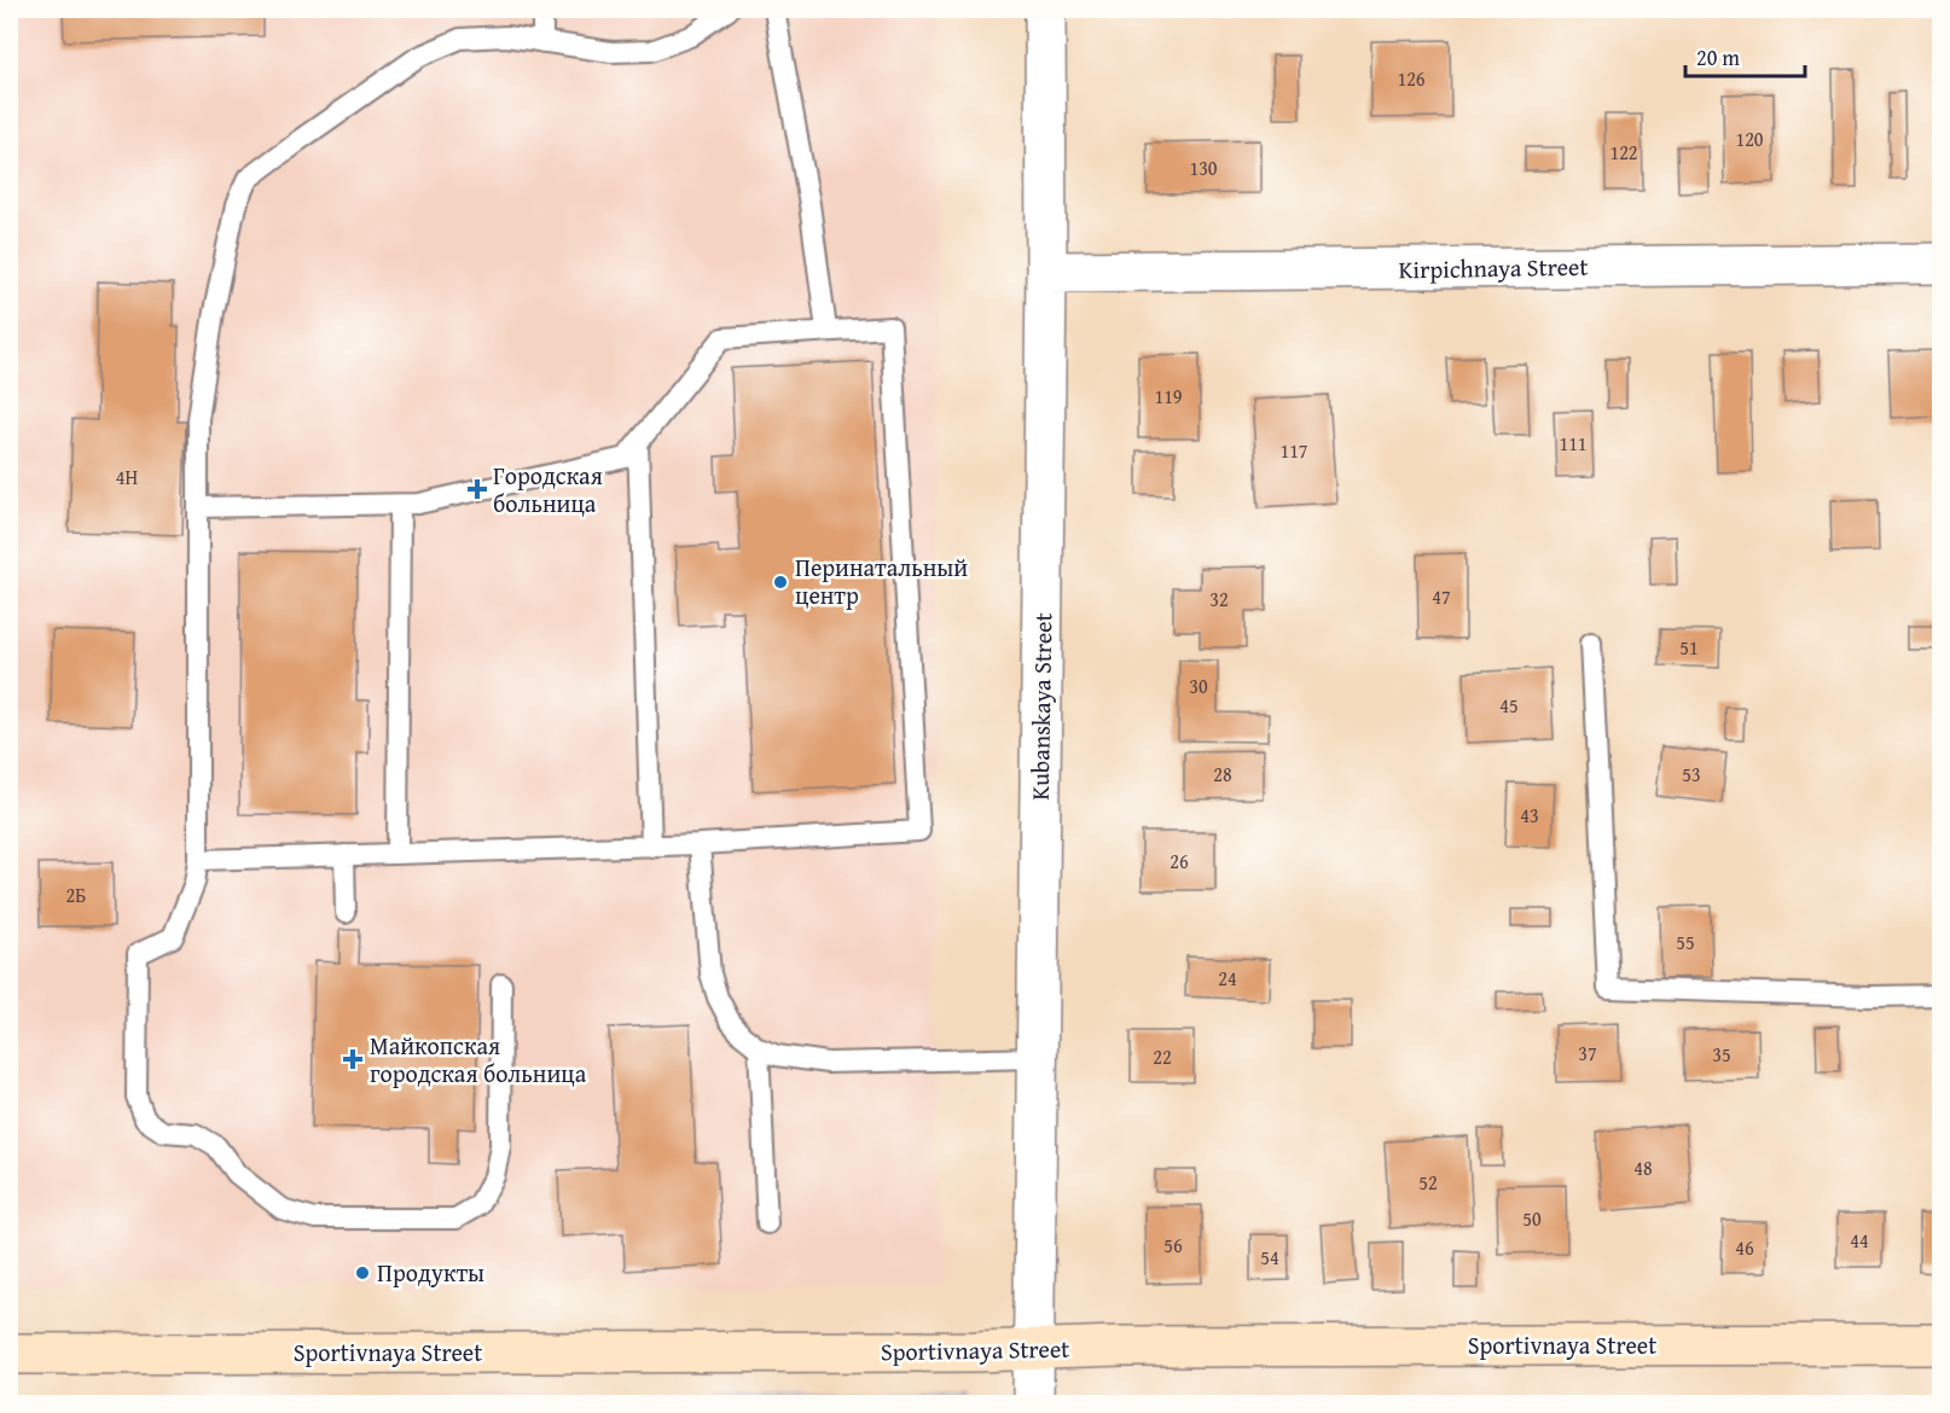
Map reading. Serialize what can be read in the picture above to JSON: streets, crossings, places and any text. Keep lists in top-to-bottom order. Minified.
{"streets":{"main road":["Sportivnaya Street"],"street":["Kirpichnaya Street","Kubanskaya Street"]},"crossings":[["Kirpichnaya Street","Kubanskaya Street"],["Kubanskaya Street","Sportivnaya Street"]],"places":{"health":["Городская больница","Майкопская городская больница"],"other":["Перинатальный центр","Продукты"]},"house_numbers":["126","120","122","130","119","111","117","4Н","47","32","51","30","45","28","53","43","26","2Б","55","24","37","35","22","48","52","50","44","56","46","54"],"scale_bar":"20 m"}
